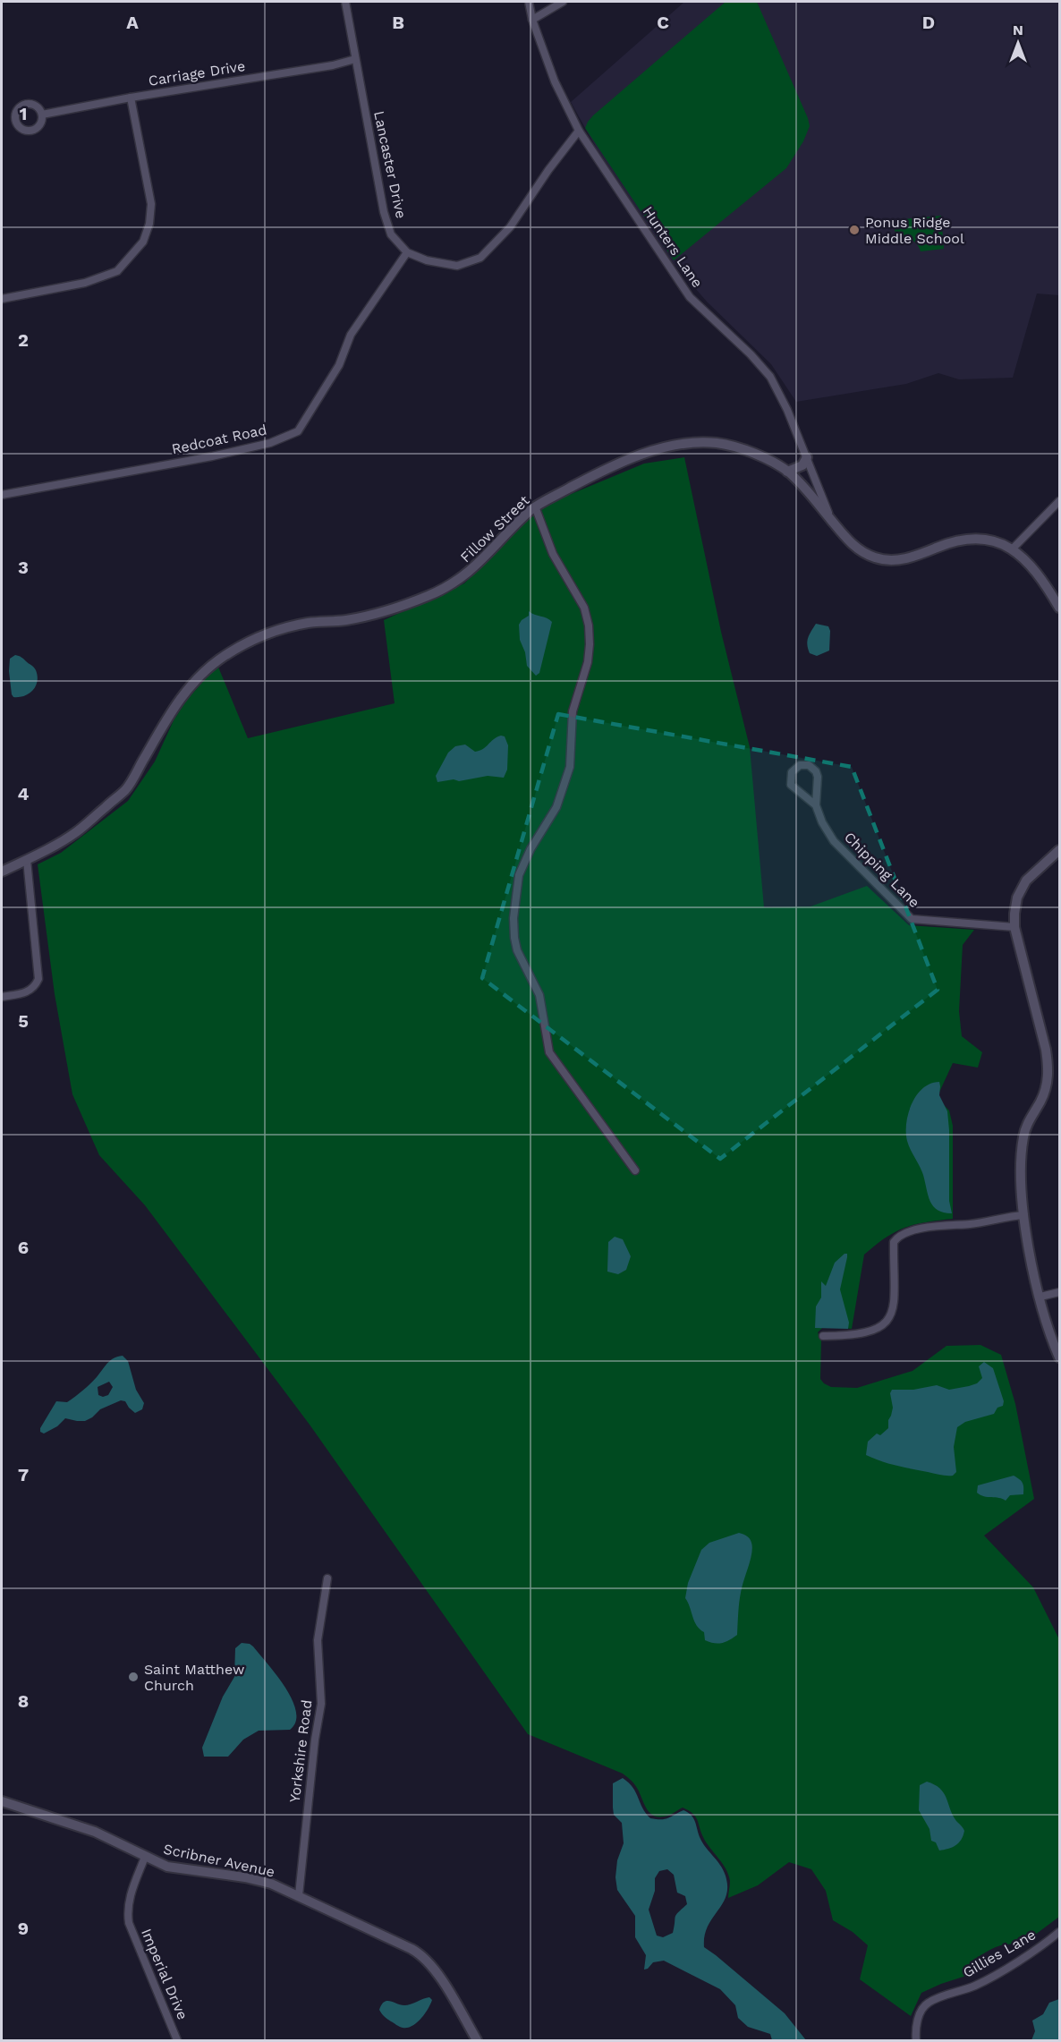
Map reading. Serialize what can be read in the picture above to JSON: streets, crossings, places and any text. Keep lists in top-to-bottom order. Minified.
{"streets":{"street":["Carriage Drive","Lancaster Drive","Hunters Lane","Redcoat Road","Fillow Street","Chipping Lane","Yorkshire Road","Scribner Avenue","Gillies Lane","Imperial Drive"]},"crossings":[["Carriage Drive","Lancaster Drive"],["Lancaster Drive","Redcoat Road"],["Hunters Lane","Fillow Street"],["Yorkshire Road","Scribner Avenue"],["Scribner Avenue","Imperial Drive"]],"places":["Ponus Ridge Middle School","Saint Matthew Church"],"north":"top","grid":{"columns":["A","B","C","D"],"rows":["1","2","3","4","5","6","7","8","9"]}}
